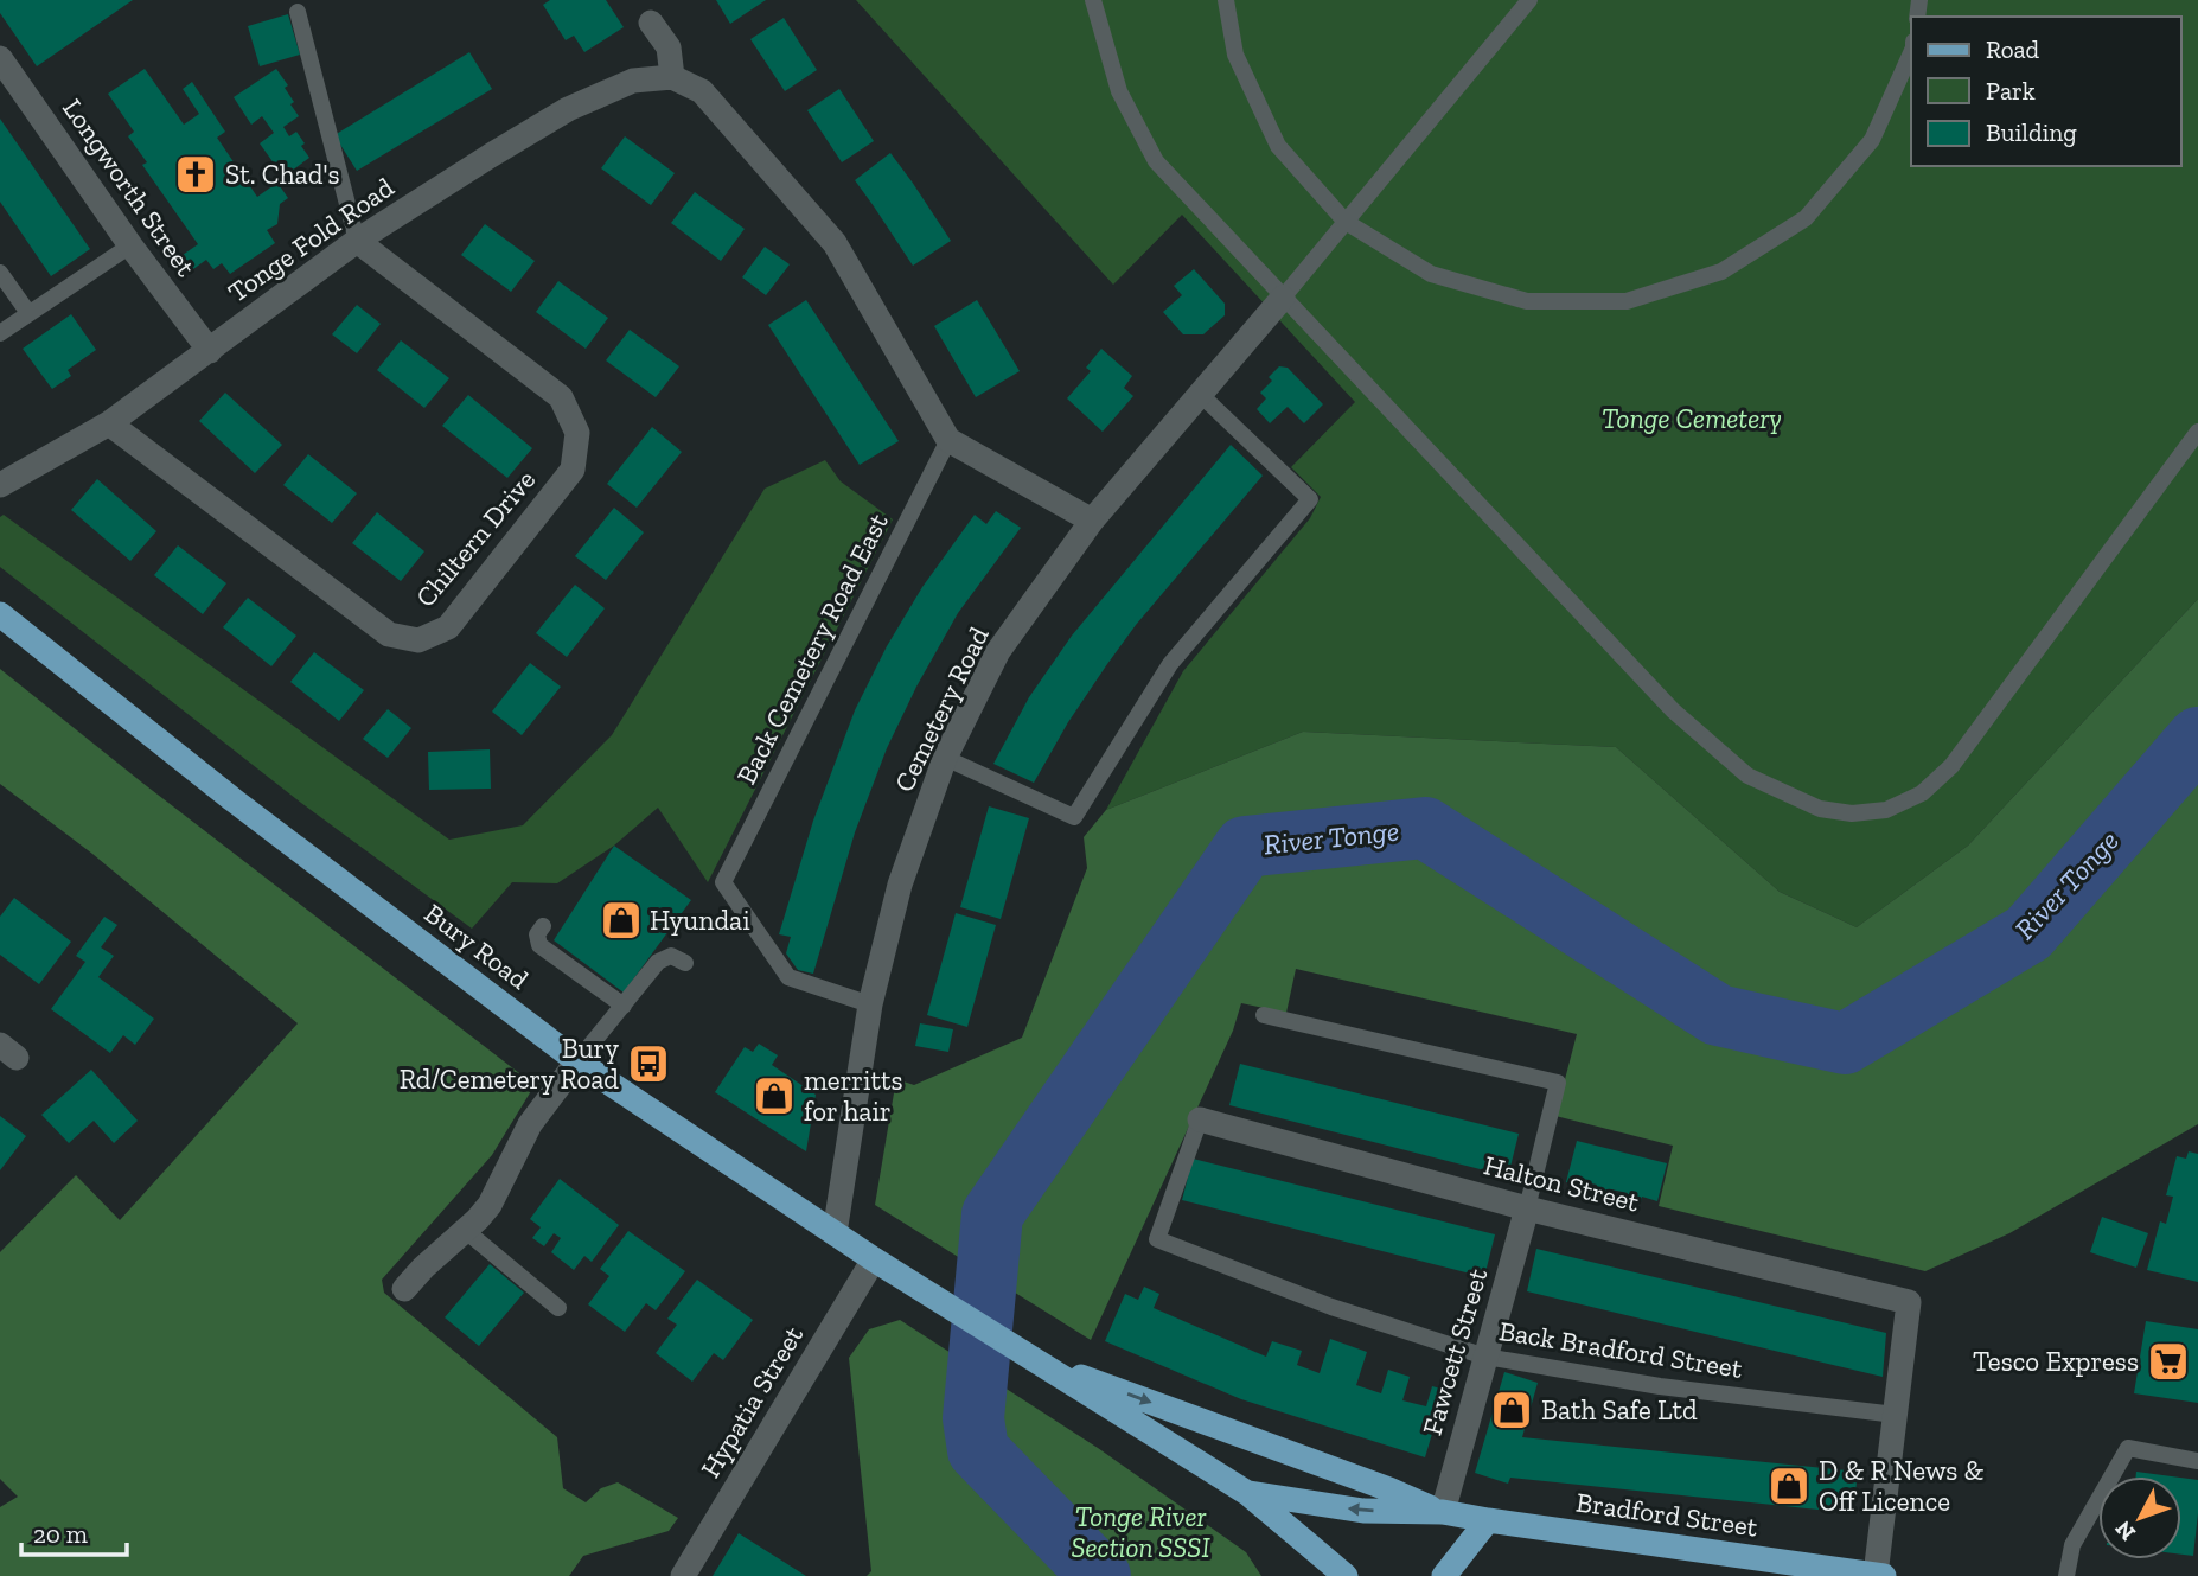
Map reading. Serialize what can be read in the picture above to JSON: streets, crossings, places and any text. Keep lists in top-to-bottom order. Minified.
{"streets":{"main road":["Bury Road","Bradford Street"],"street":["Longworth Street","Tonge Fold Road","Chiltern Drive","Cemetery Road","Halton Street","Fawcett Street","Hypatia Street"],"lane":["Back Cemetery Road East","Back Bradford Street"]},"crossings":[["Longworth Street","Tonge Fold Road"],["Tonge Fold Road","Chiltern Drive"],["Back Cemetery Road East","Cemetery Road"],["Cemetery Road","Bury Road"],["Bury Road","Hypatia Street"],["Bury Road","Bradford Street"],["Halton Street","Back Bradford Street"],["Halton Street","Fawcett Street"],["Back Bradford Street","Fawcett Street"],["Fawcett Street","Bradford Street"]],"water":["River Tonge"],"parks":["Tonge Cemetery","Tonge River Section SSSI"],"places":{"church":["St. Chad's"],"shop":["Hyundai","merritts for hair","Bath Safe Ltd","D & R News & Off Licence"],"bus stop":["Bury Rd/Cemetery Road"],"supermarket":["Tesco Express"]},"legend":["Road","Park","Building"],"scale_bar":"20 m","north":"bottom left"}
